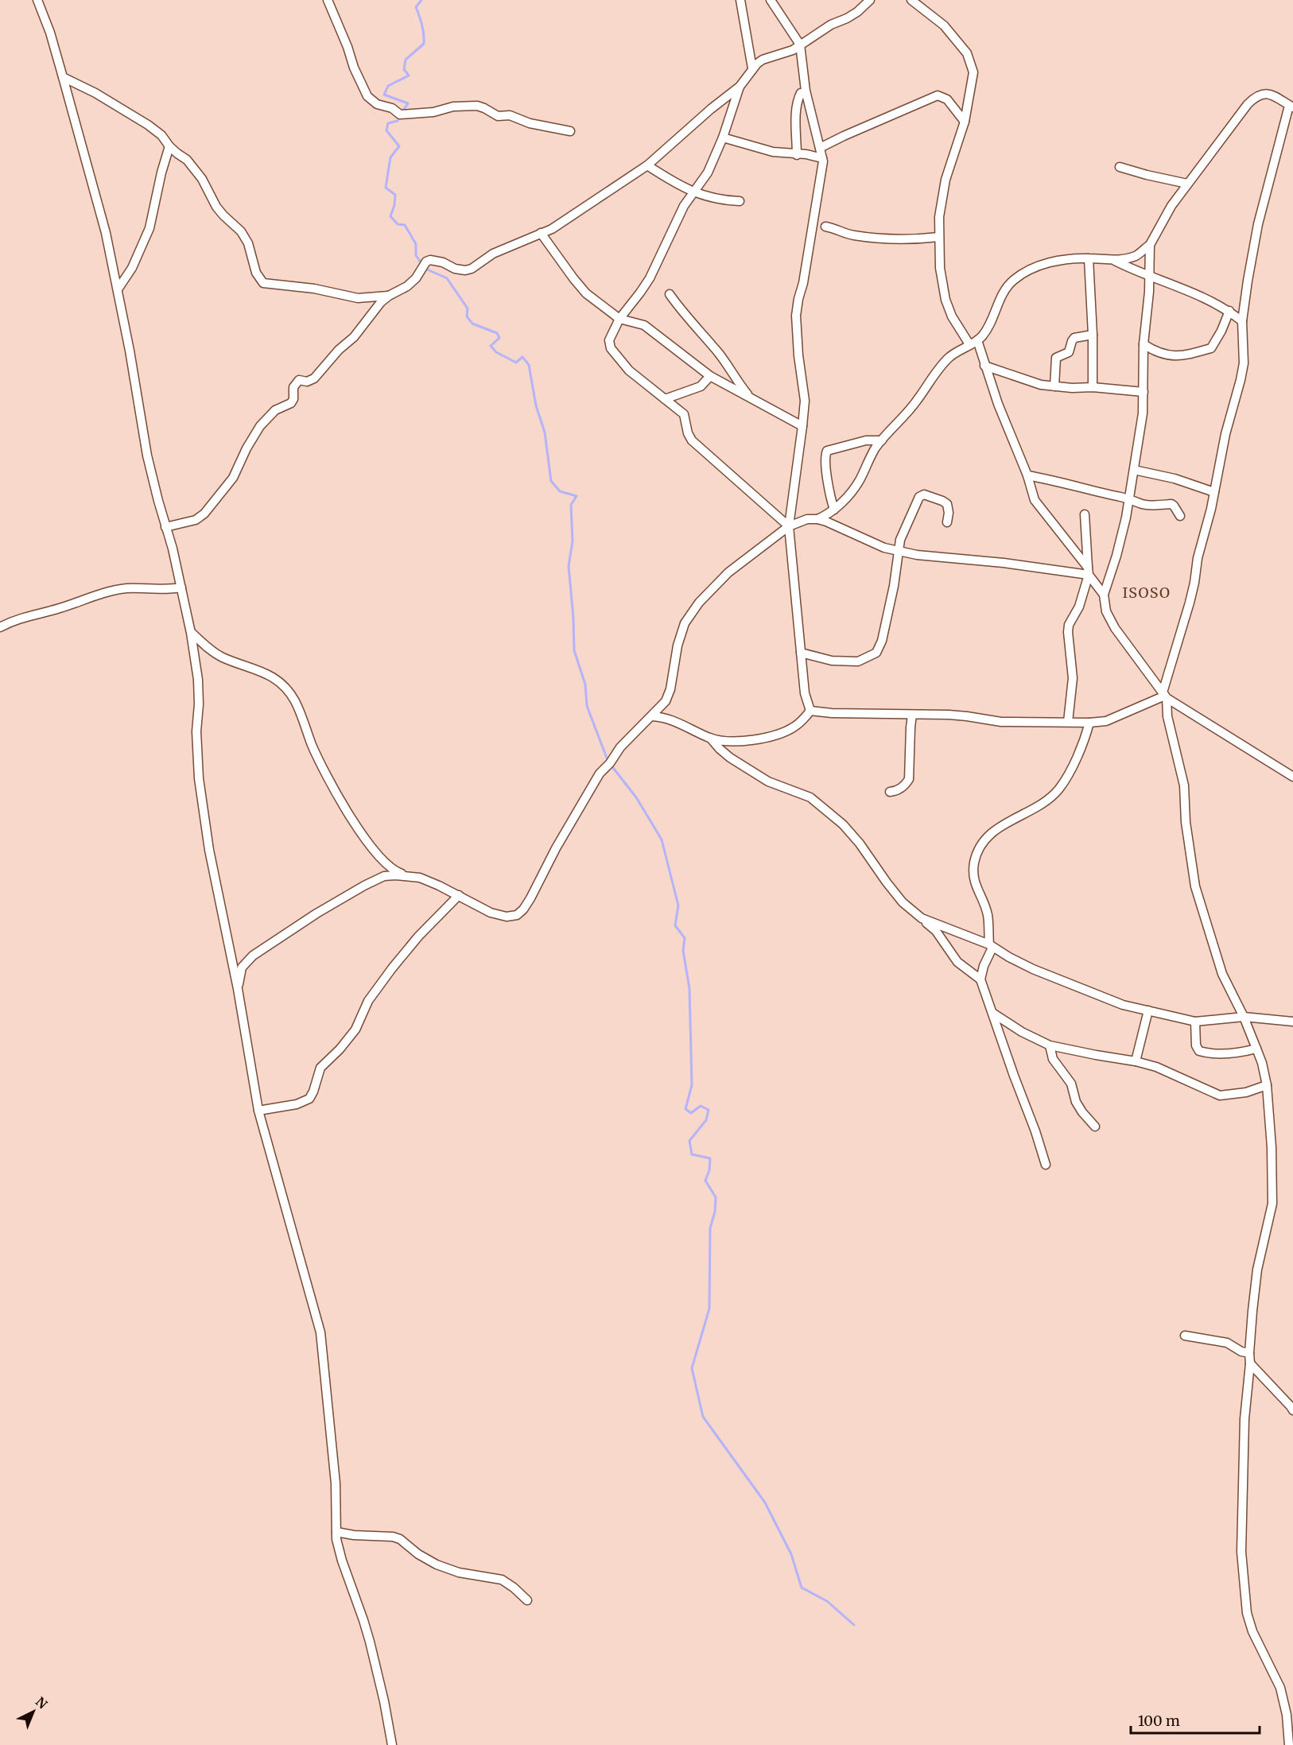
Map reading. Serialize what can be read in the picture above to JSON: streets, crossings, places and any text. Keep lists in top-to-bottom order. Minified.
{"districts":["ISOSO"],"scale_bar":"100 m","north":"top right"}
